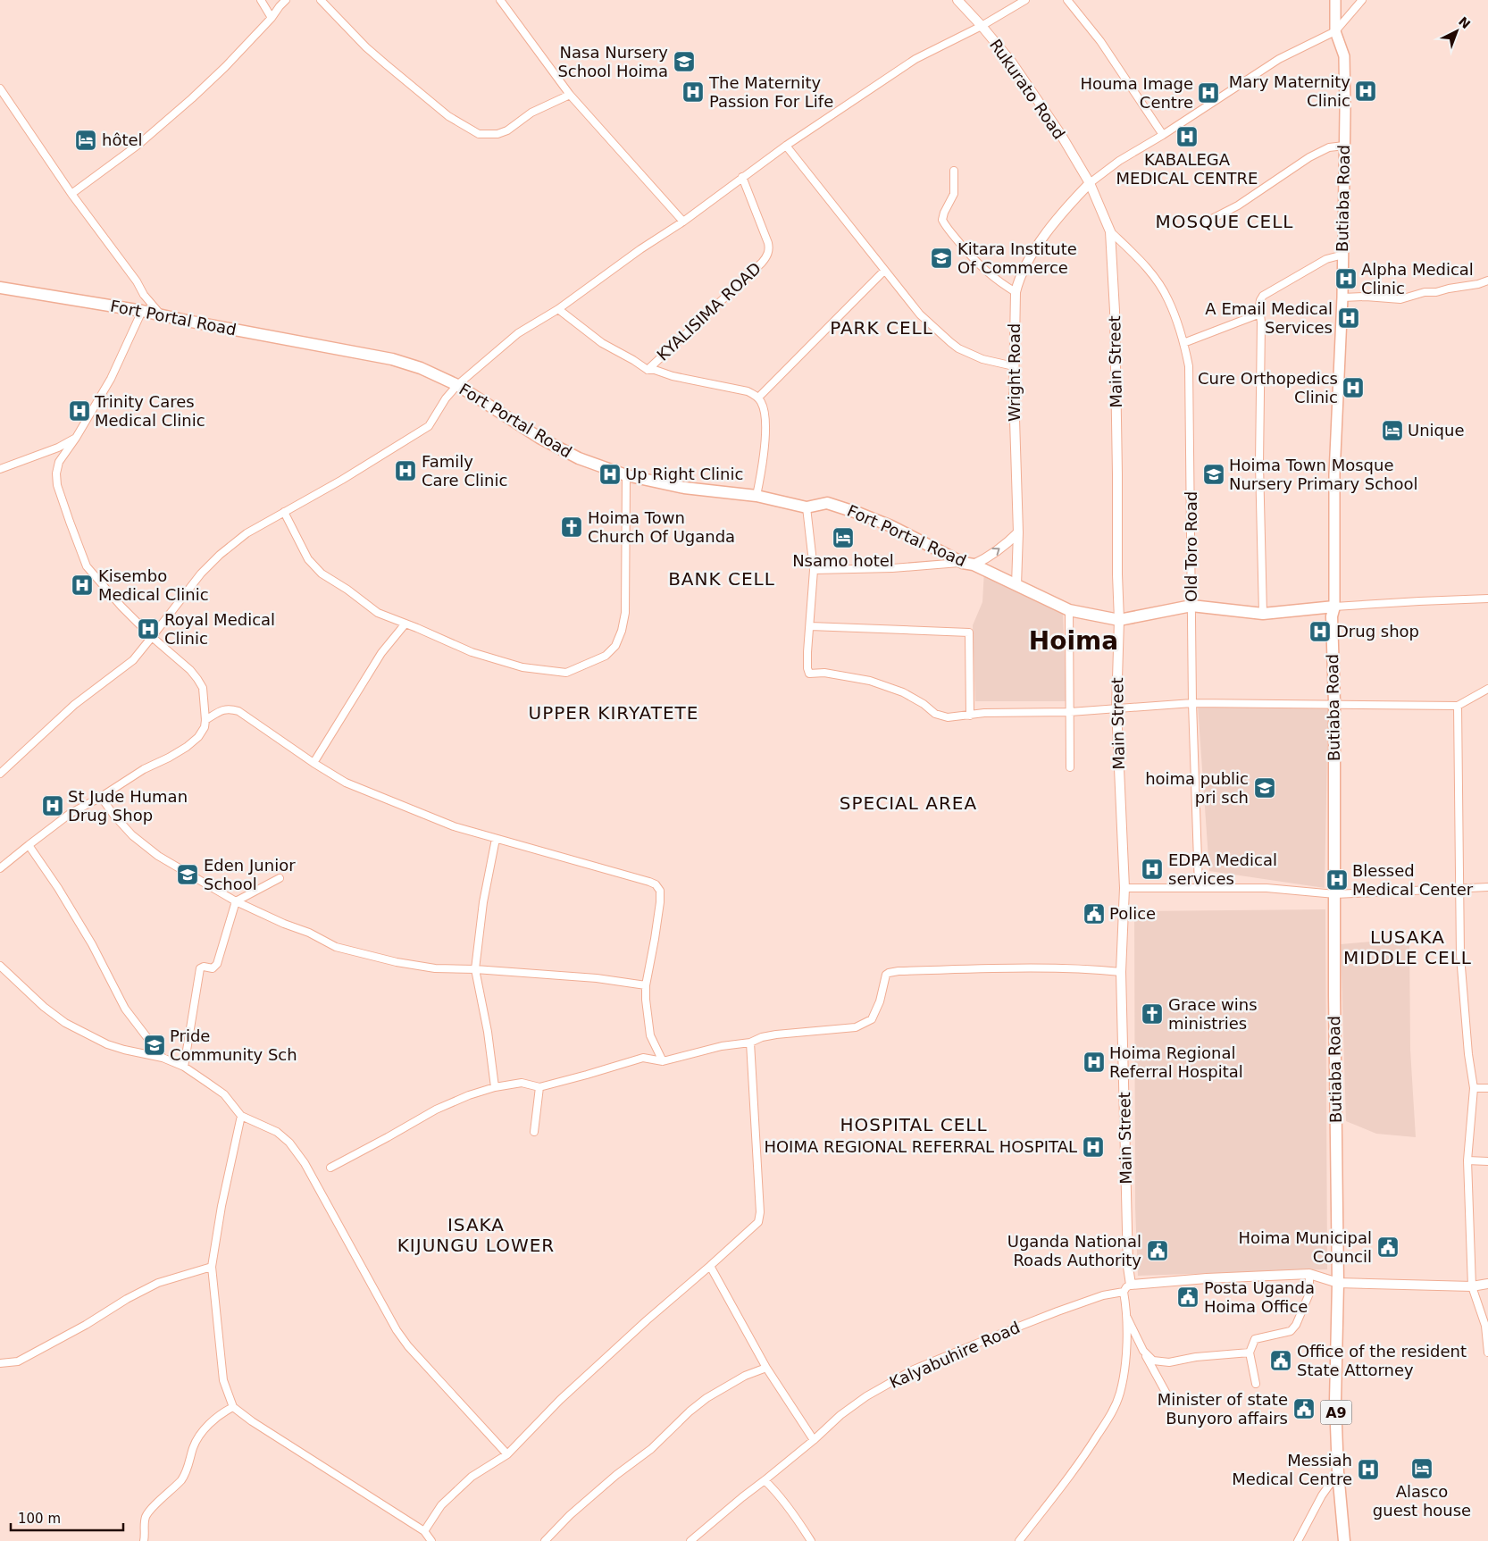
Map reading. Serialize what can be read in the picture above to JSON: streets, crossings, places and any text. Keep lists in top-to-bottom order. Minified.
{"streets":{"main road":["Butiaba Road","Fort Portal Road","A9"],"street":["Rukurato Road","KYALISIMA ROAD","Main Street","Wright Road","Old Toro Road","Kalyabuhire Road"]},"crossings":[["Rukurato Road","Main Street"],["Rukurato Road","Wright Road"],["Butiaba Road","A9"],["Fort Portal Road","Main Street"],["Fort Portal Road","Wright Road"],["Main Street","Wright Road"],["Main Street","Old Toro Road"]],"districts":["MOSQUE CELL","PARK CELL","BANK CELL","Hoima","UPPER KIRYATETE","SPECIAL AREA","LUSAKA MIDDLE CELL","HOSPITAL CELL","ISAKA KIJUNGU LOWER"],"places":{"school or university":["Nasa Nursery School Hoima","Kitara Institute Of Commerce","Hoima Town Mosque Nursery Primary School","hoima public pri sch","Eden Junior School","Pride Community Sch"],"hospital":["Mary Maternity Clinic","The Maternity Passion For Life","Houma Image Centre","KABALEGA MEDICAL CENTRE","Alpha Medical Clinic","A Email Medical Services","Cure Orthopedics Clinic","Trinity Cares Medical Clinic","Family Care Clinic","Up Right Clinic","Kisembo Medical Clinic","Royal Medical Clinic","Drug shop","St Jude Human Drug Shop","EDPA Medical services","Blessed Medical Center","Hoima Regional Referral Hospital","HOIMA REGIONAL REFERRAL HOSPITAL","Messiah Medical Centre"],"hotel":["hôtel","Unique","Nsamo hotel","Alasco guest house"],"church":["Hoima Town Church Of Uganda","Grace wins ministries"],"public building":["Police","Hoima Municipal Council","Uganda National Roads Authority","Posta Uganda Hoima Office","Office of the resident State Attorney","Minister of state Bunyoro affairs"]},"scale_bar":"100 m","north":"top right"}
